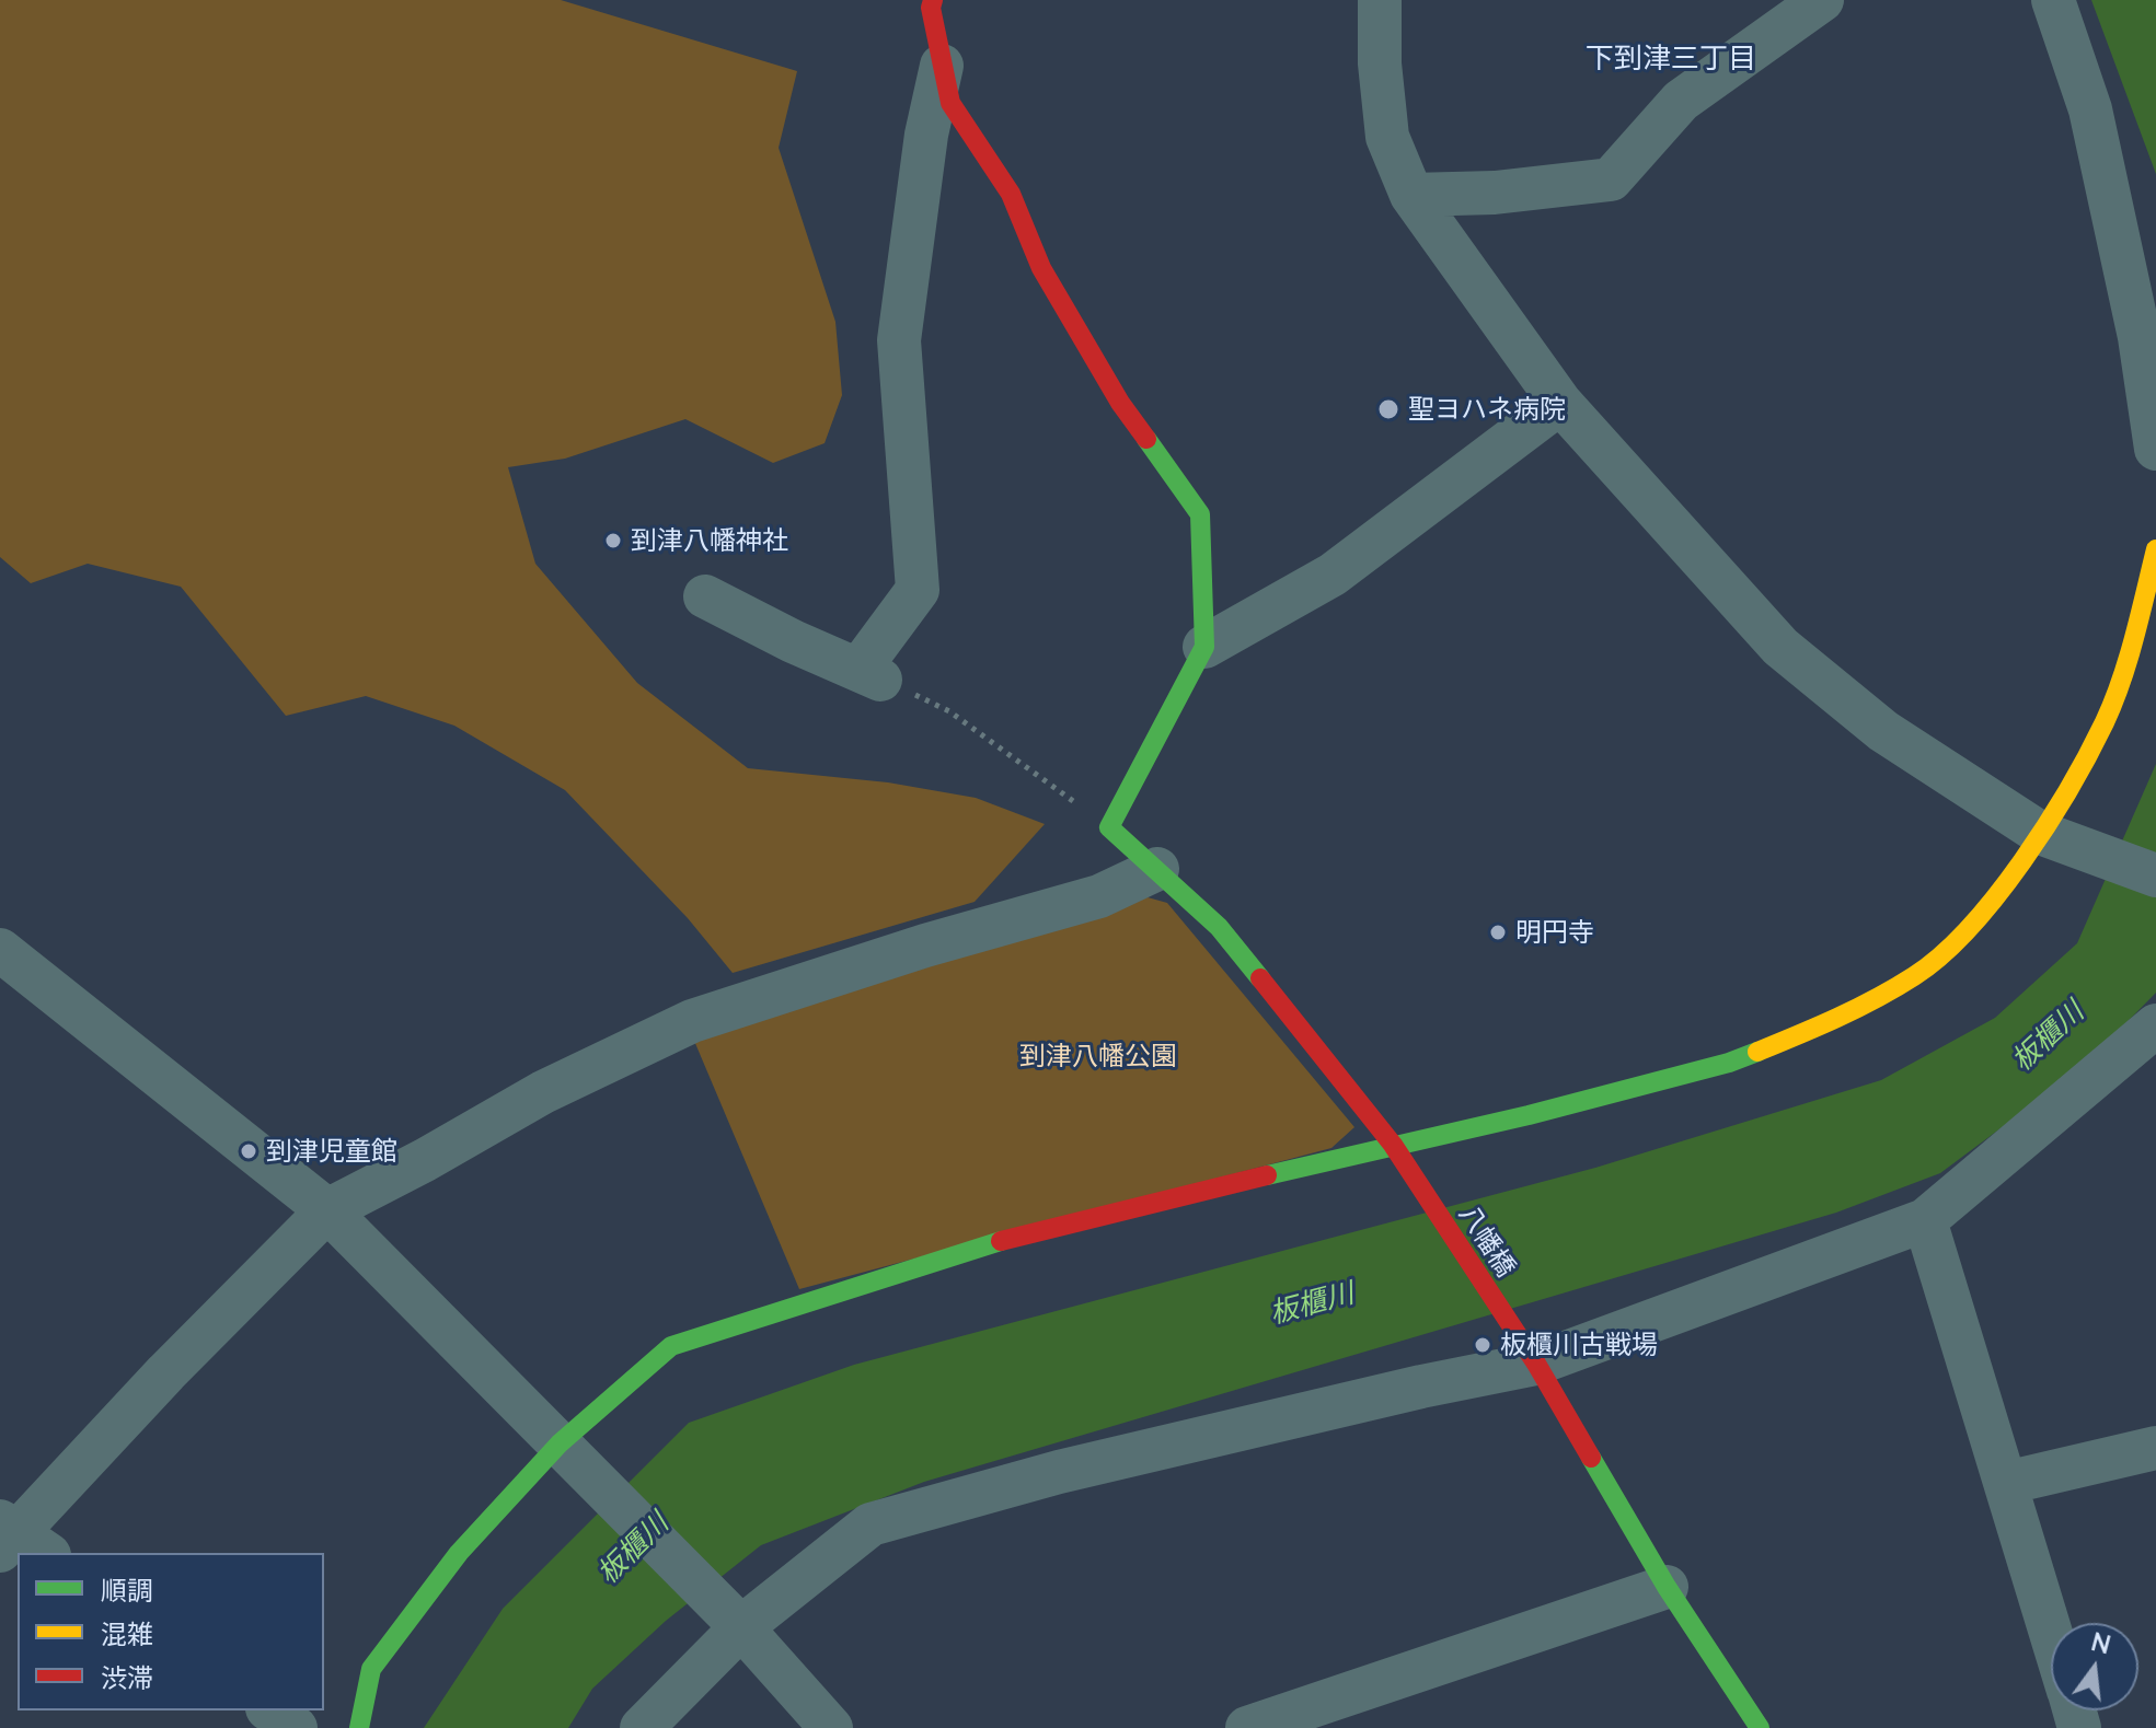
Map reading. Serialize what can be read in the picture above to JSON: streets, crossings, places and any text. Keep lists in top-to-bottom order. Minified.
{"streets":{"street":["八幡橋"]},"districts":["下到津三丁目"],"water":["板櫃川"],"parks":["到津八幡公園"],"places":["聖ヨハネ病院","到津八幡神社","明円寺","到津児童館","板櫃川古戦場"],"legend":["順調","混雑","渋滞"],"north":"top"}
